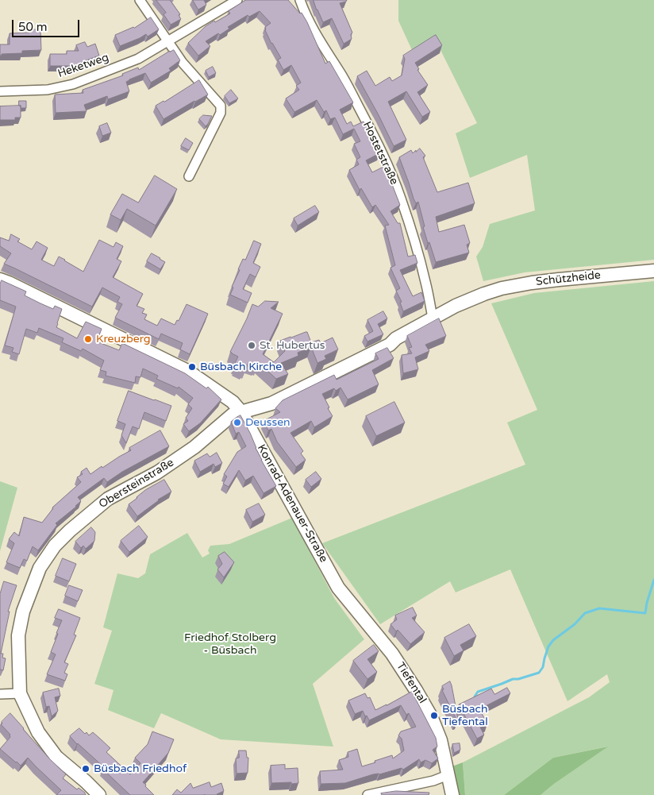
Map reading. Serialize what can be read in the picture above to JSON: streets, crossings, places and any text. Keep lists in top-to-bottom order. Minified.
{"streets":{"street":["Heketweg","Hostetstraße","Schützheide","Obersteinstraße","Konrad-Adenauer-Straße","Tiefental"]},"crossings":[["Hostetstraße","Schützheide"],["Obersteinstraße","Konrad-Adenauer-Straße"],["Konrad-Adenauer-Straße","Tiefental"]],"parks":["Friedhof Stolberg - Büsbach"],"places":["Kreuzberg","St. Hubertus","Büsbach Kirche","Deussen","Büsbach Tiefental","Büsbach Friedhof"],"scale_bar":"50 m"}
